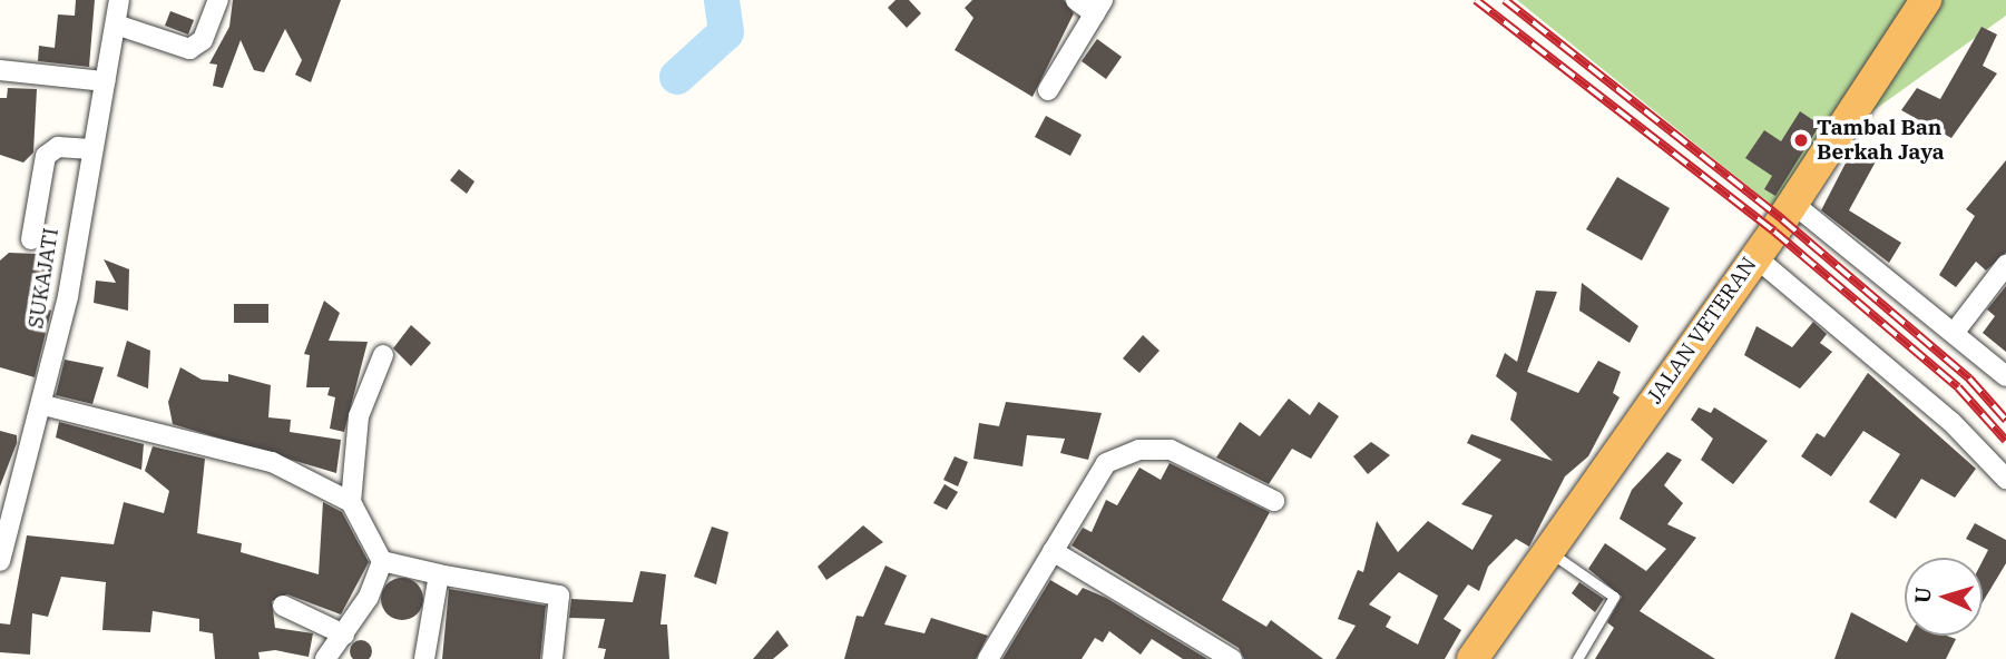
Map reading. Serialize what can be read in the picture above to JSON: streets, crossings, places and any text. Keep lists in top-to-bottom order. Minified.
{"streets":{"highway":["JALAN VETERAN"],"street":["SUKAJATI"]},"places":["Tambal Ban Berkah Jaya"],"north":"left"}
